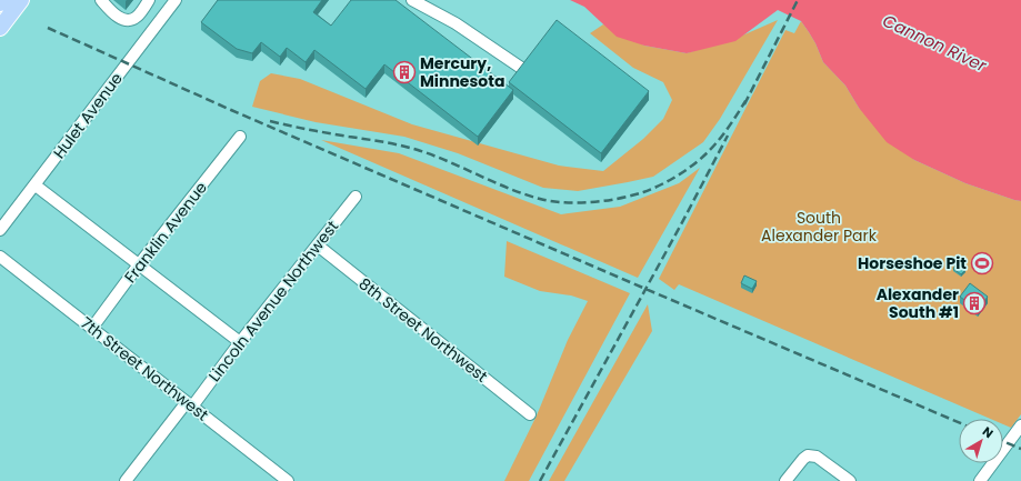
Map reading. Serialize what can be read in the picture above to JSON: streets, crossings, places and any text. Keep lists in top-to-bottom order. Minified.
{"streets":{"street":["Hulet Avenue","Franklin Avenue","Lincoln Avenue Northwest","8th Street Northwest","7th Street Northwest"]},"crossings":[["Franklin Avenue","7th Street Northwest"],["Lincoln Avenue Northwest","8th Street Northwest"],["Lincoln Avenue Northwest","7th Street Northwest"]],"water":["Cannon River"],"parks":["South Alexander Park"],"places":{"building":["Mercury, Minnesota","Alexander South #1"],"sports":["Horseshoe Pit"]},"north":"top right"}
